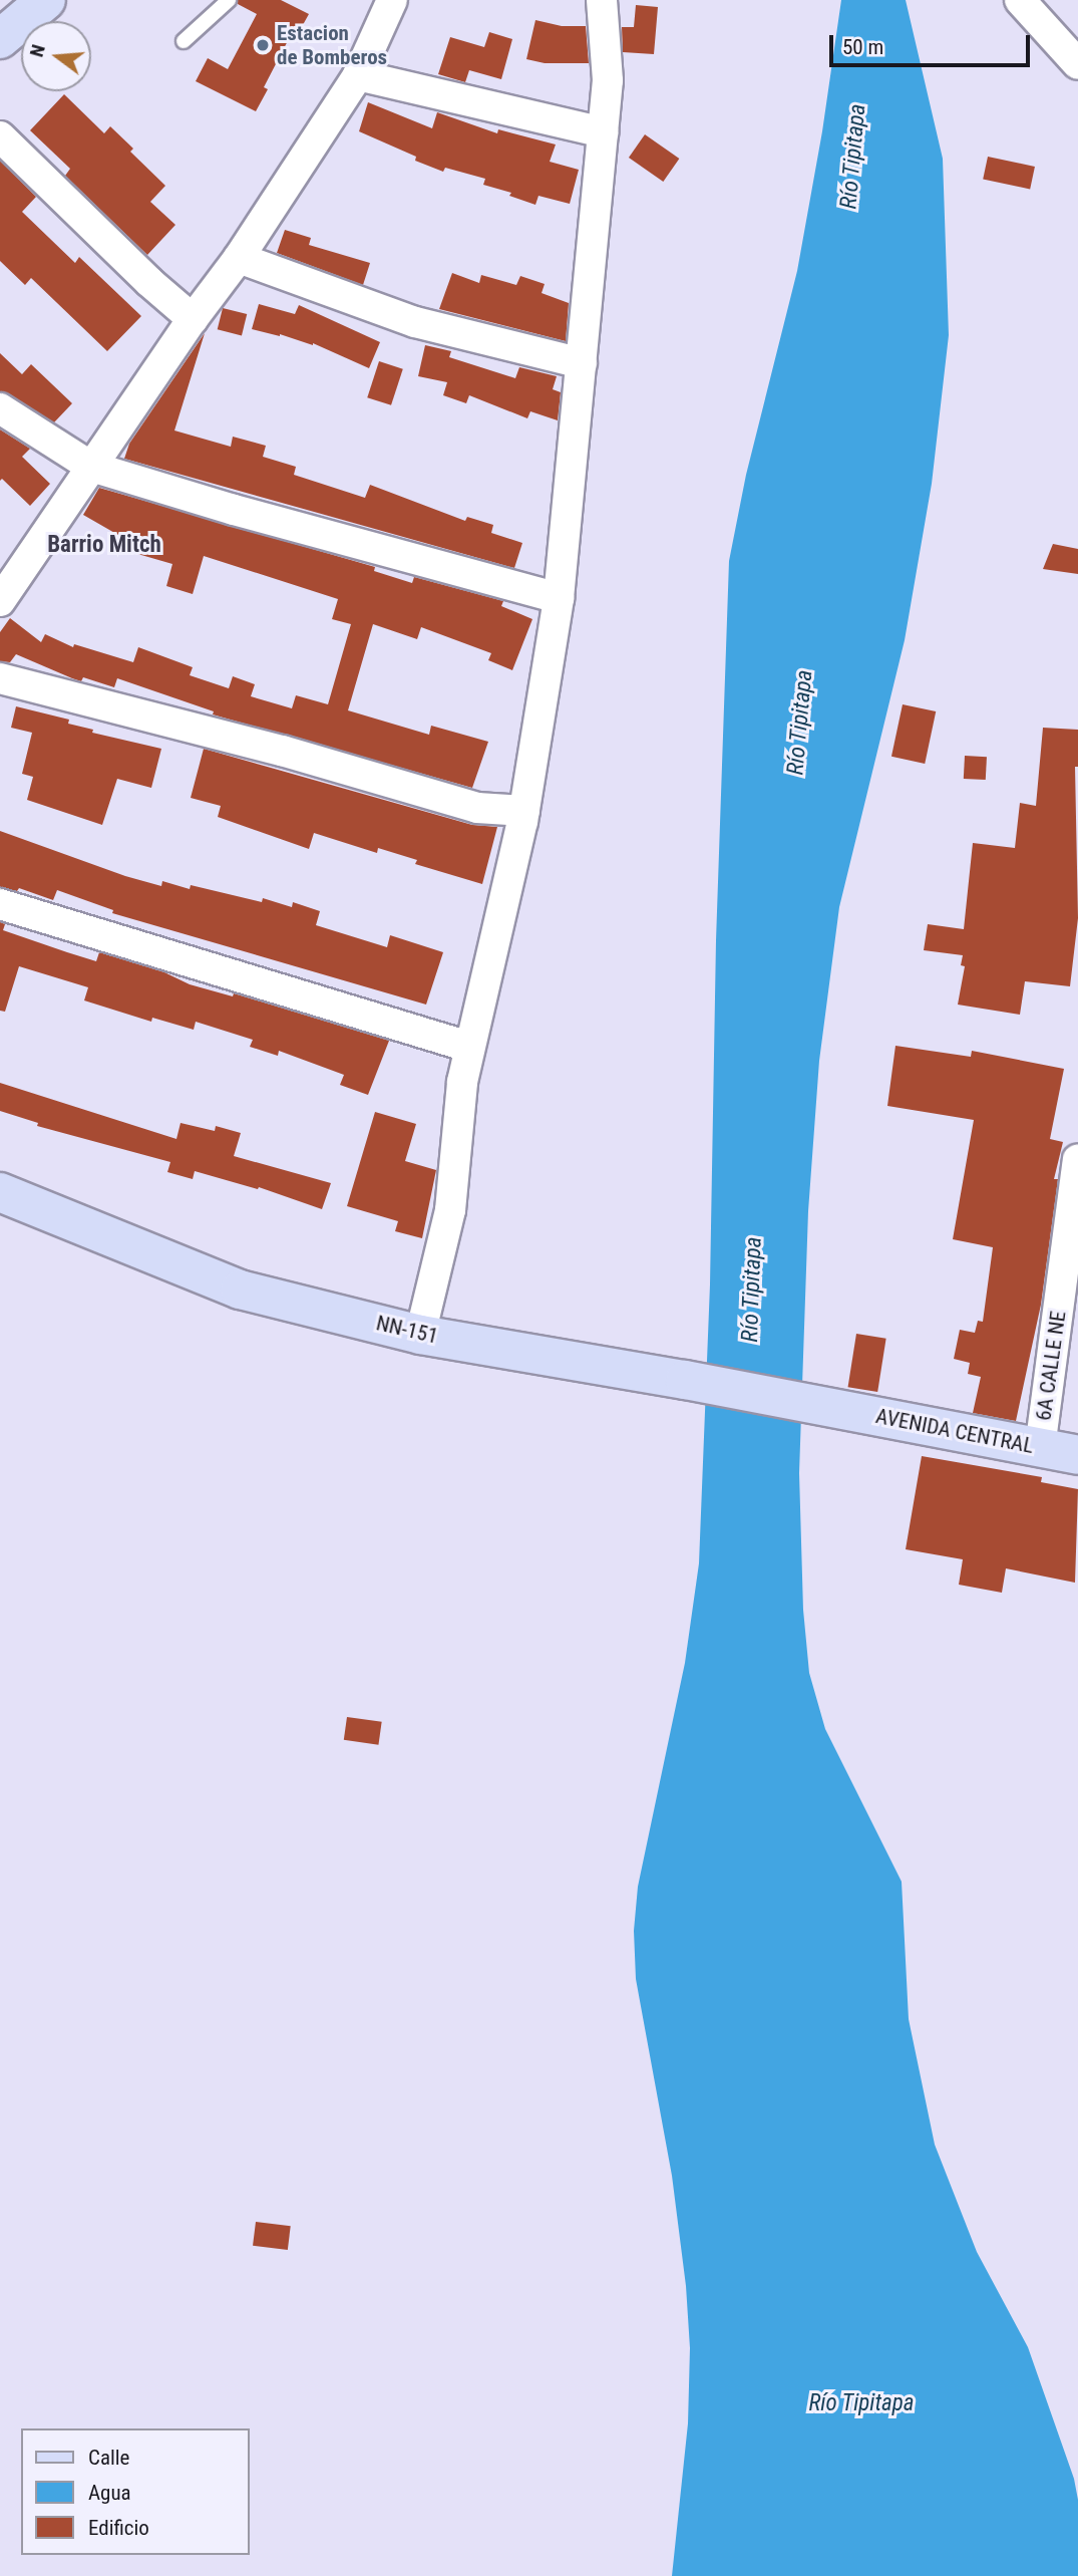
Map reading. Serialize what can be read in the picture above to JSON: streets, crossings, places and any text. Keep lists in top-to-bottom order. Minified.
{"streets":{"street":["NN-151","6A CALLE NE","AVENIDA CENTRAL"]},"crossings":[["NN-151","AVENIDA CENTRAL"],["6A CALLE NE","AVENIDA CENTRAL"]],"districts":["Barrio Mitch"],"water":["Río Tipitapa"],"places":["Estacion de Bomberos"],"legend":["Calle","Agua","Edificio"],"scale_bar":"50 m","north":"left"}
